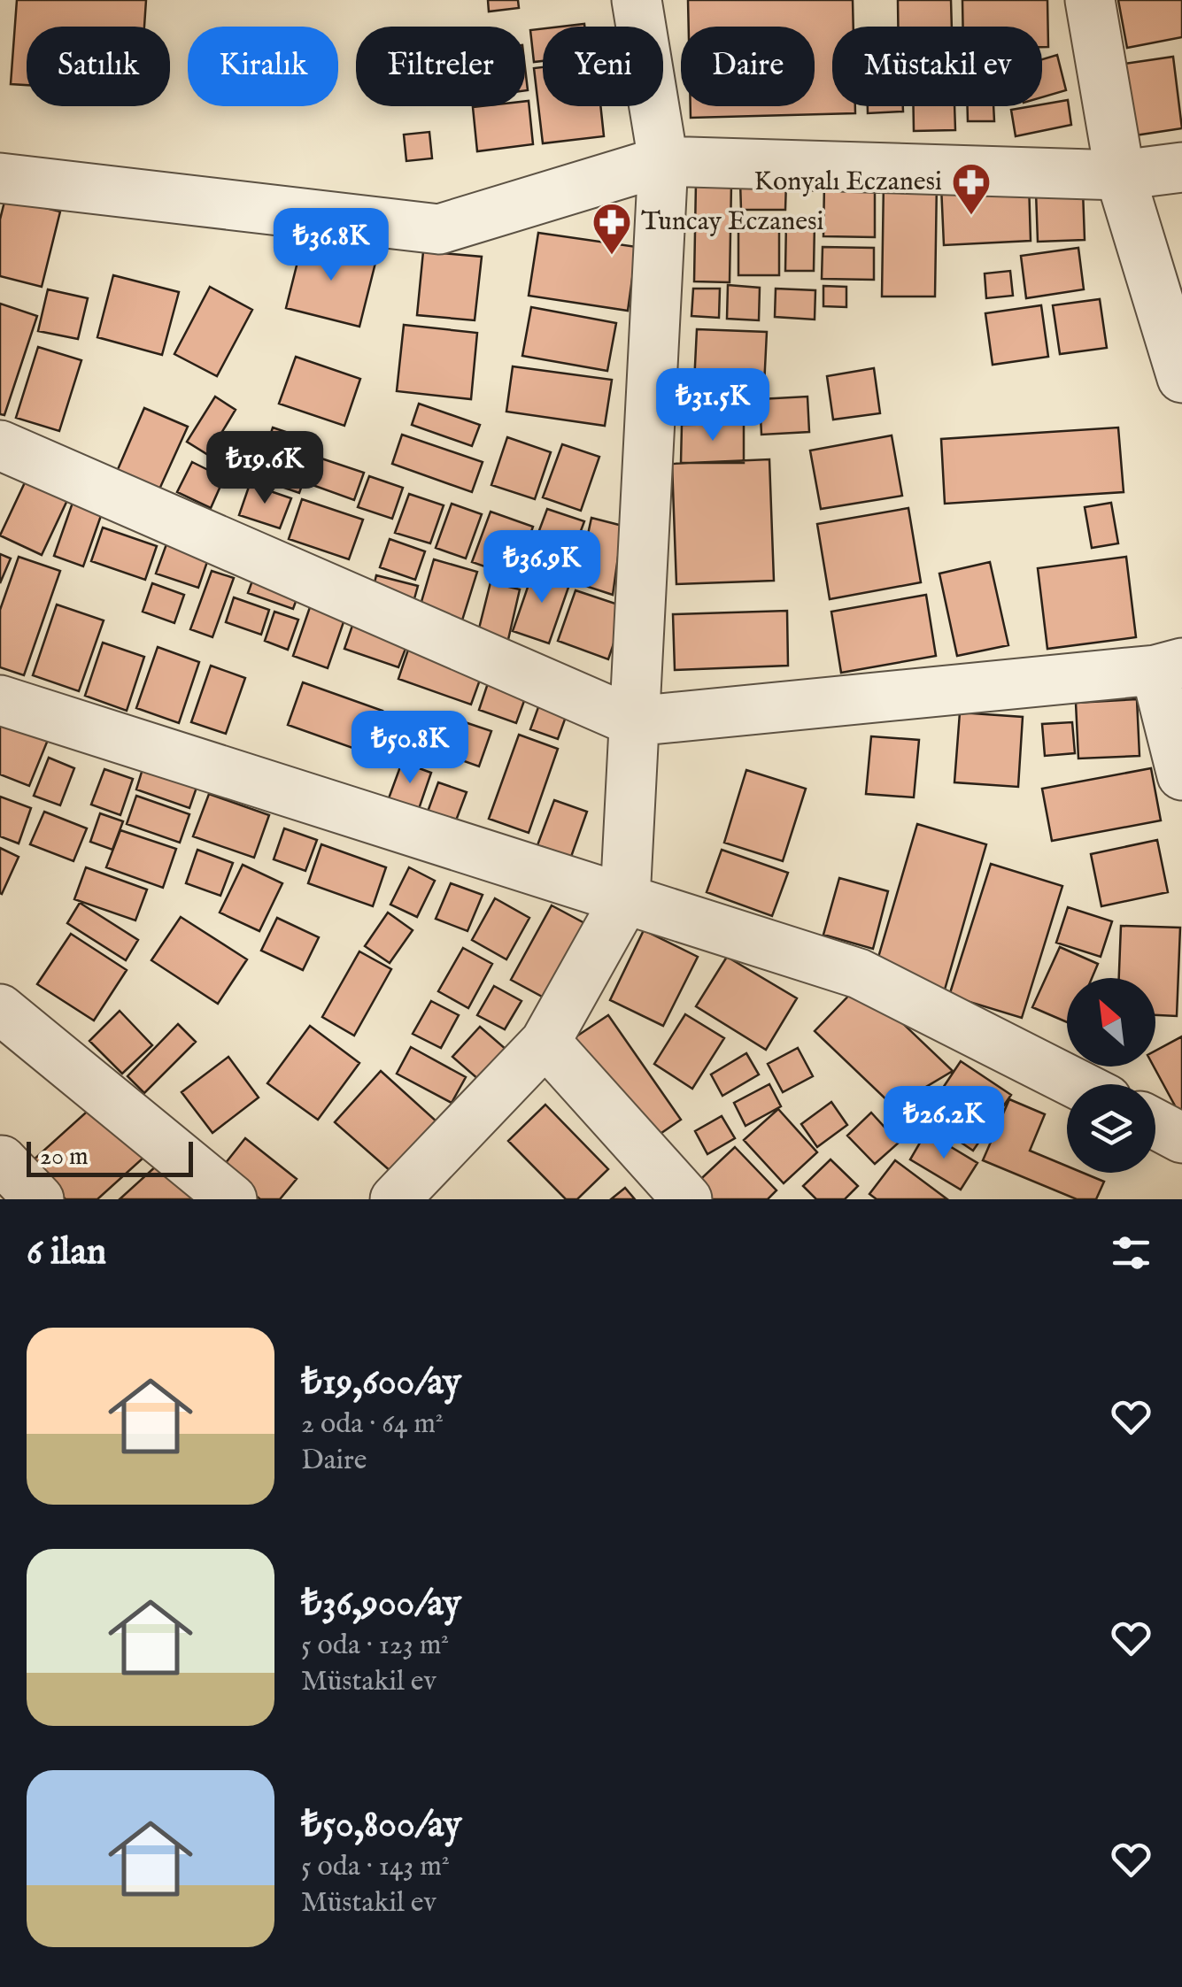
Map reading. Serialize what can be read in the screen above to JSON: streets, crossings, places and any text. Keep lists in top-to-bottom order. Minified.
{"places":{"pharmacy":["Konyalı Eczanesi","Tuncay Eczanesi"]},"scale_bar":"20 m","north":"top left","page":{"chip":["Satılık","Kiralık","Filtreler","Yeni","Daire","Müstakil ev"],"price":["₺36.8K","₺31.5K","₺19.6K","₺36.9K","₺50.8K","₺26.2K"],"scale":"20 m","heading":"6 ilan","list":[{"name":"₺19,600/ay","note":"2 oda · 64 m² · Daire"},{"name":"₺36,900/ay","note":"5 oda · 123 m² · Müstakil ev"},{"name":"₺50,800/ay","note":"5 oda · 143 m² · Müstakil ev"}]}}
